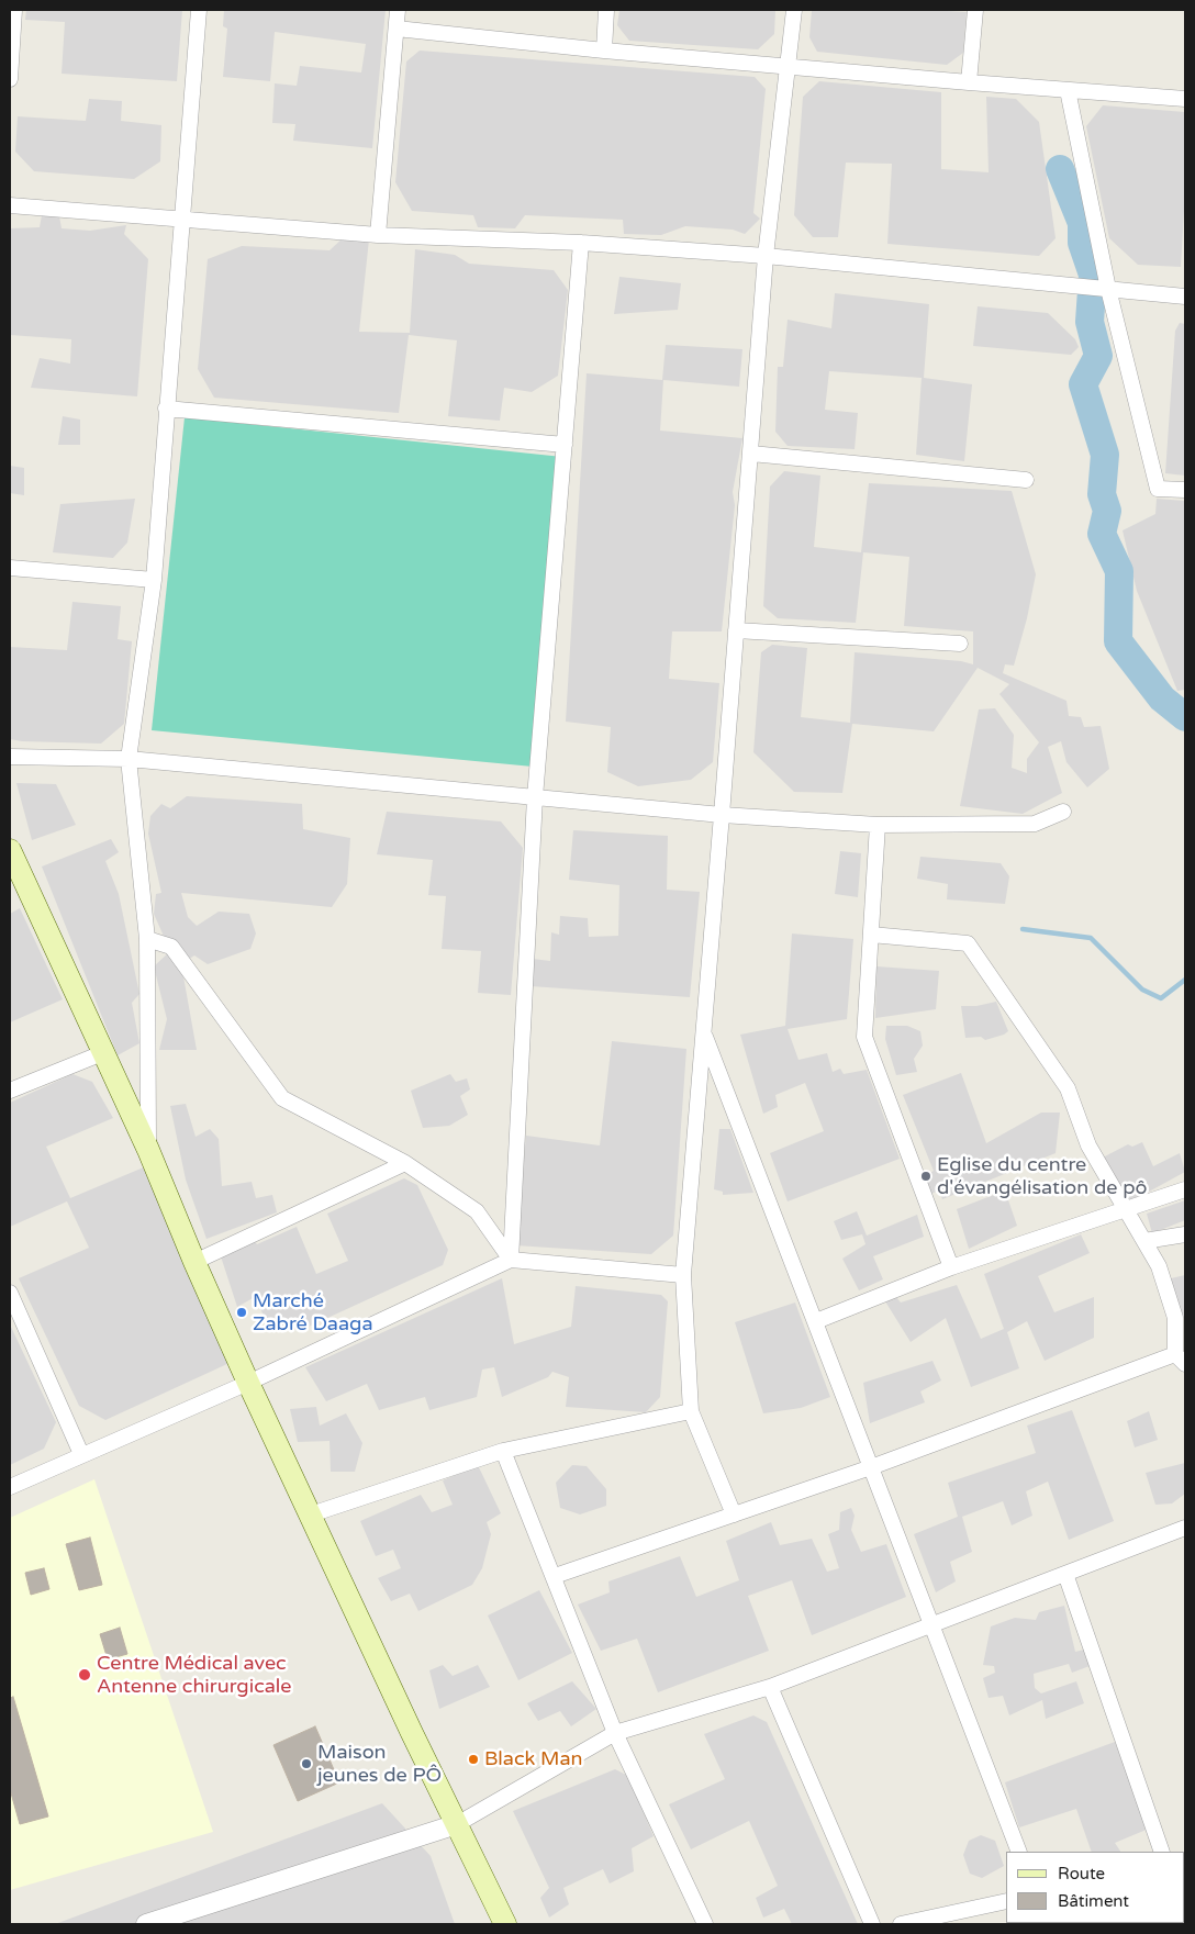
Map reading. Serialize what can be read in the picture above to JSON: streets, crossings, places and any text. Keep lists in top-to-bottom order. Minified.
{"places":["Eglise du centre d'évangélisation de pô","Marché Zabré Daaga","Centre Médical avec Antenne chirurgicale","Black Man","Maison jeunes de PÔ"],"legend":["Route","Bâtiment"]}
